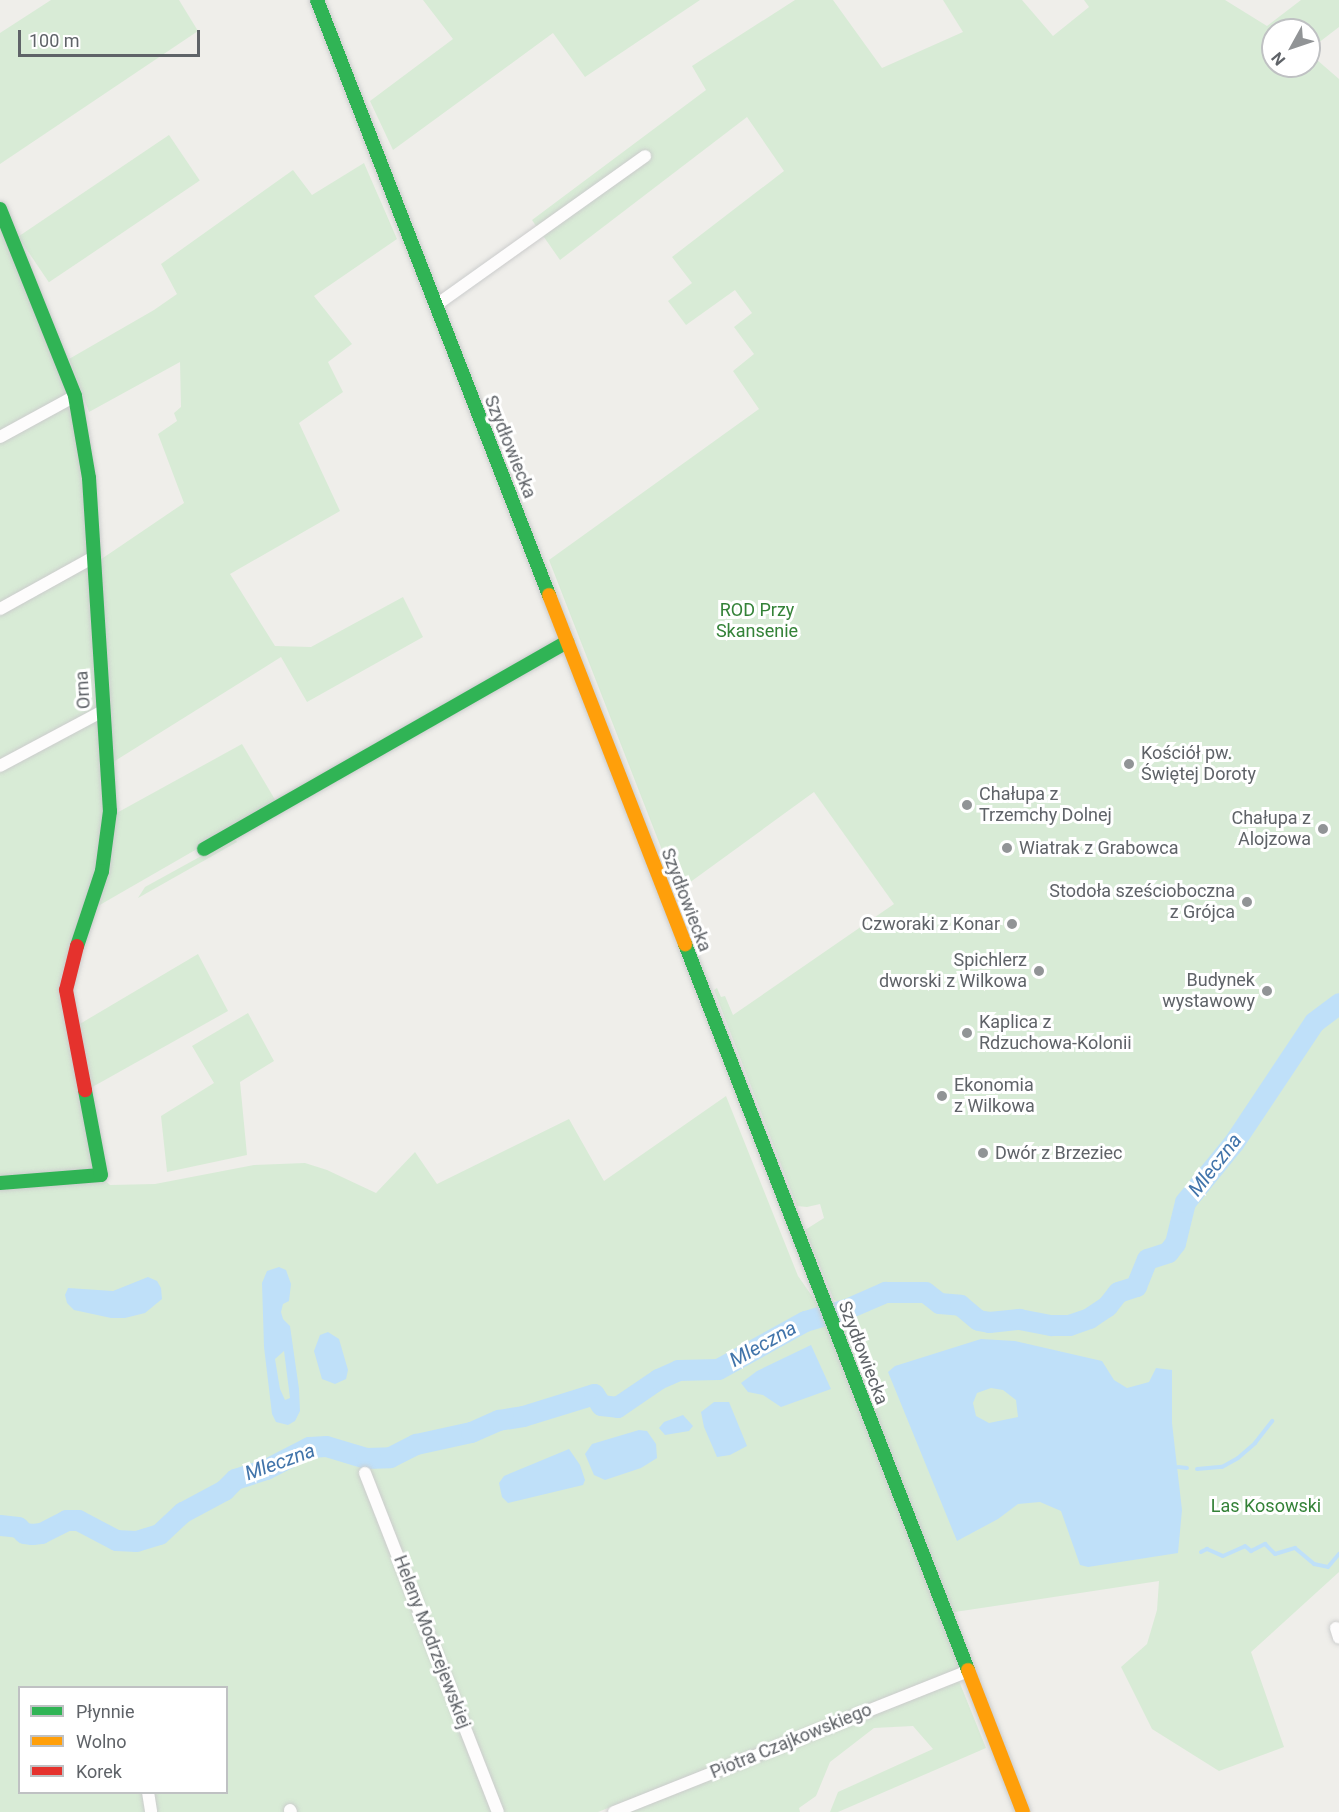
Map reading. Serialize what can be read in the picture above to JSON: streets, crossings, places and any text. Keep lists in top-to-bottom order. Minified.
{"streets":{"street":["Szydłowiecka","Orna","Heleny Modrzejewskiej","Piotra Czajkowskiego"]},"crossings":[["Szydłowiecka","Piotra Czajkowskiego"]],"water":["Mleczna"],"parks":["ROD Przy Skansenie","Las Kosowski"],"places":["Kościół pw. Świętej Doroty","Chałupa z Trzemchy Dolnej","Chałupa z Alojzowa","Wiatrak z Grabowca","Stodoła sześcioboczna z Grójca","Czworaki z Konar","Spichlerz dworski z Wilkowa","Budynek wystawowy","Kaplica z Rdzuchowa-Kolonii","Ekonomia z Wilkowa","Dwór z Brzeziec"],"legend":["Płynnie","Wolno","Korek"],"scale_bar":"100 m","north":"bottom left"}
